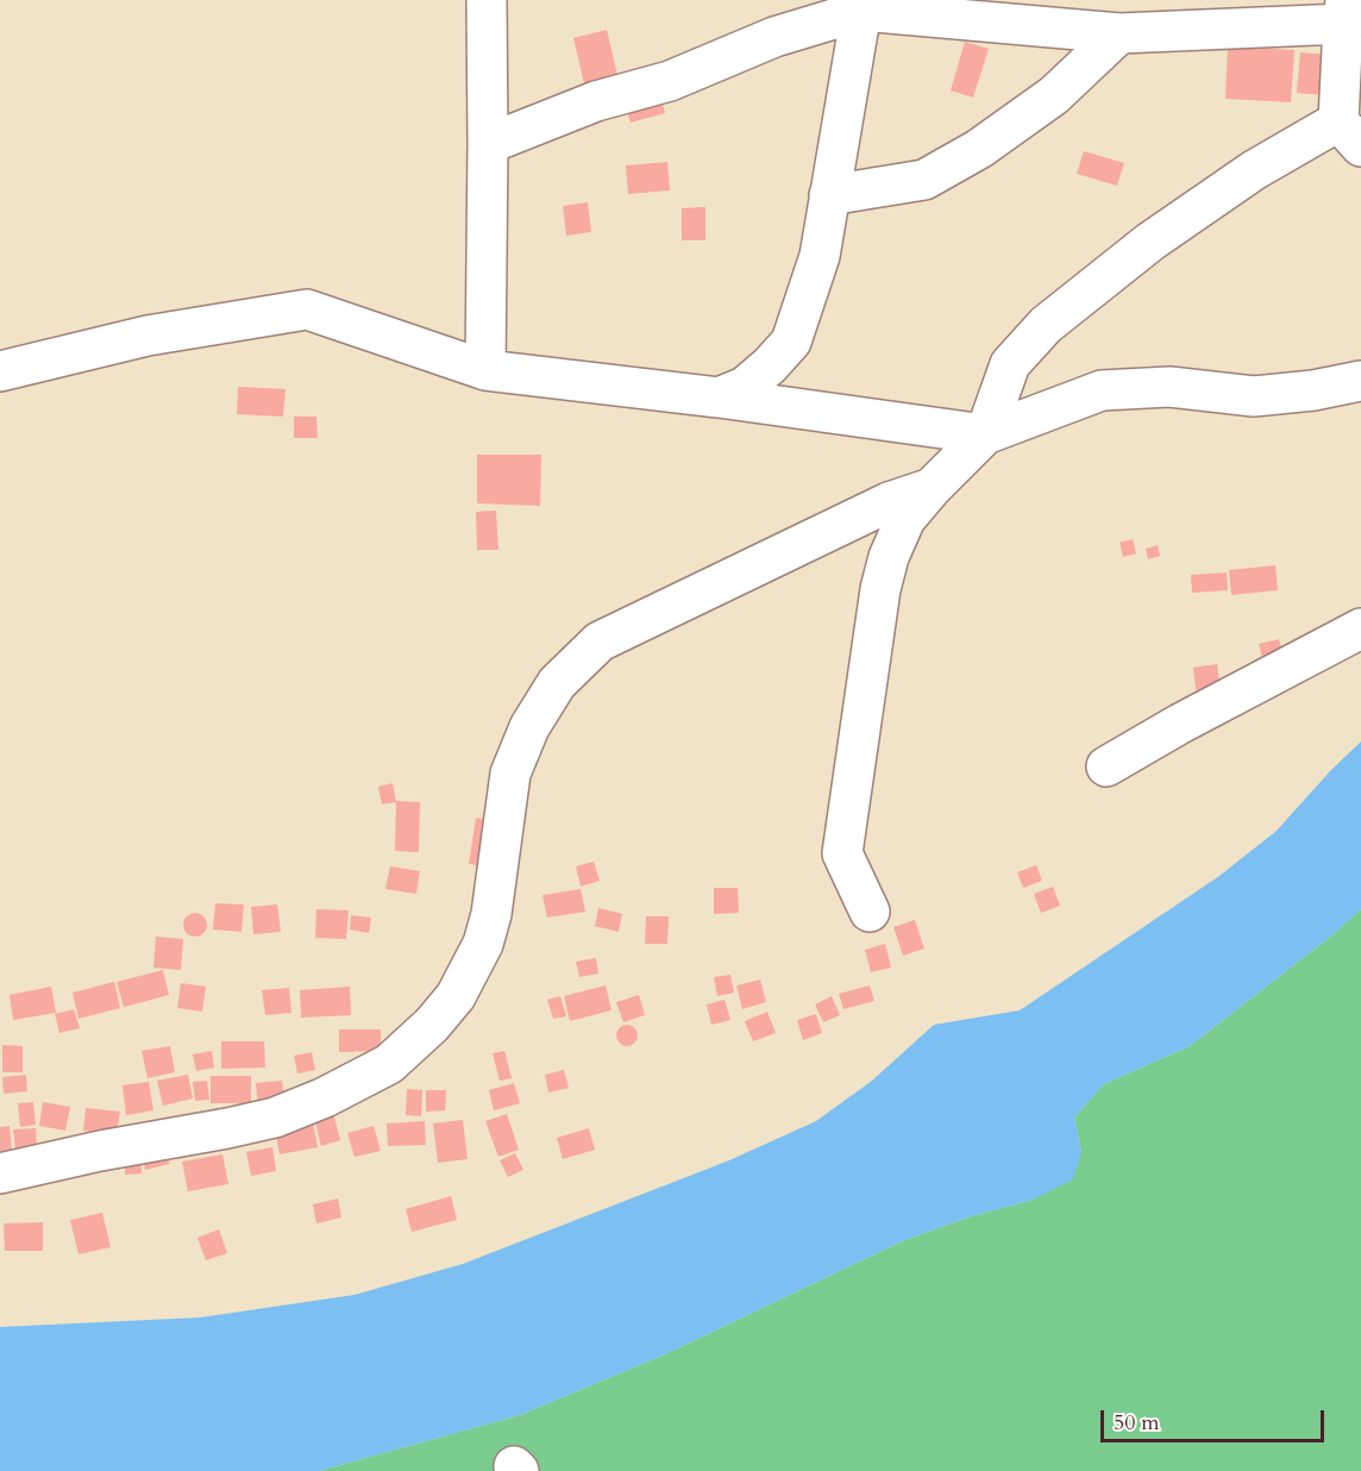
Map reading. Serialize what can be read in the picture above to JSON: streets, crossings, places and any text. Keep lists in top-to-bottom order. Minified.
{"scale_bar":"50 m"}
